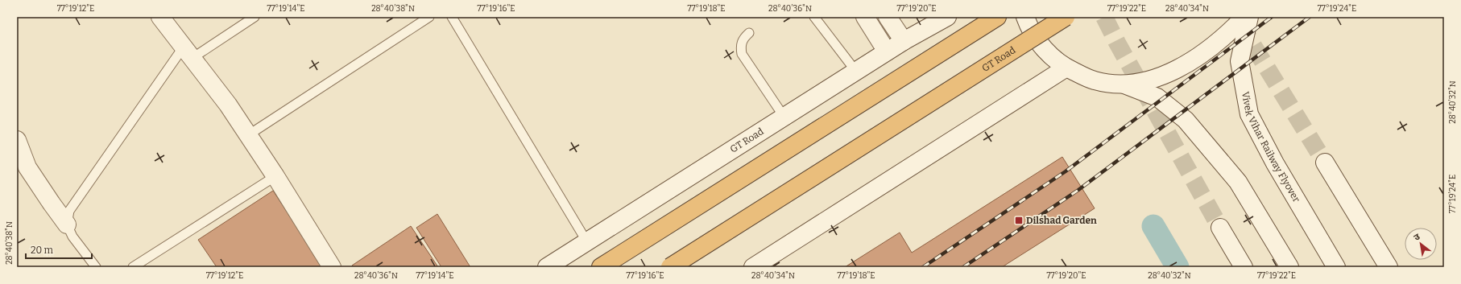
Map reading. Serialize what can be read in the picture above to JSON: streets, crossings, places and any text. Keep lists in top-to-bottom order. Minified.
{"streets":{"highway":["GT Road"],"main road":["Vivek Vihar Railway Flyover"]},"places":{"transit":["Dilshad Garden"]},"scale_bar":"20 m","north":"top left","coordinates":["77°19'12\"E","77°19'14\"E","28°40'38\"N","77°19'16\"E","77°19'18\"E","28°40'36\"N","77°19'20\"E","77°19'22\"E","28°40'34\"N","77°19'24\"E","28°40'32\"N"]}
